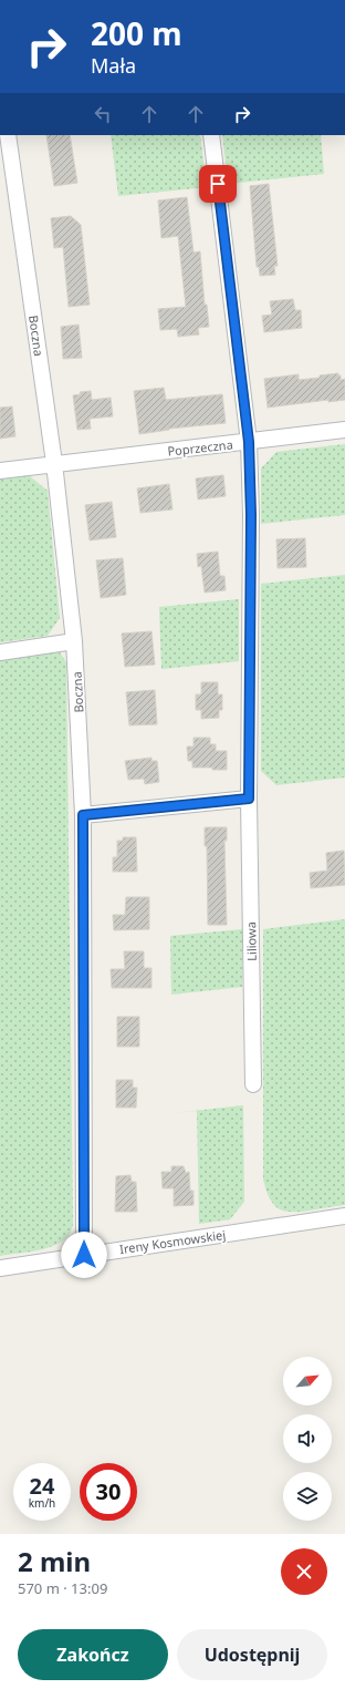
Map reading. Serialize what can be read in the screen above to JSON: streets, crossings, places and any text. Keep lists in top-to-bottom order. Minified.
{"streets":{"street":["Boczna","Poprzeczna","Liliowa","Ireny Kosmowskiej"]},"crossings":[["Boczna","Poprzeczna"],["Boczna","Ireny Kosmowskiej"],["Poprzeczna","Liliowa"]],"north":"top right","page":{"turn":["200 m","Mała"],"speed":"24 km/h","limit":"30","heading":["2 min","570 m · 13:09"],"buttons":["Zakończ","Udostępnij"]}}
